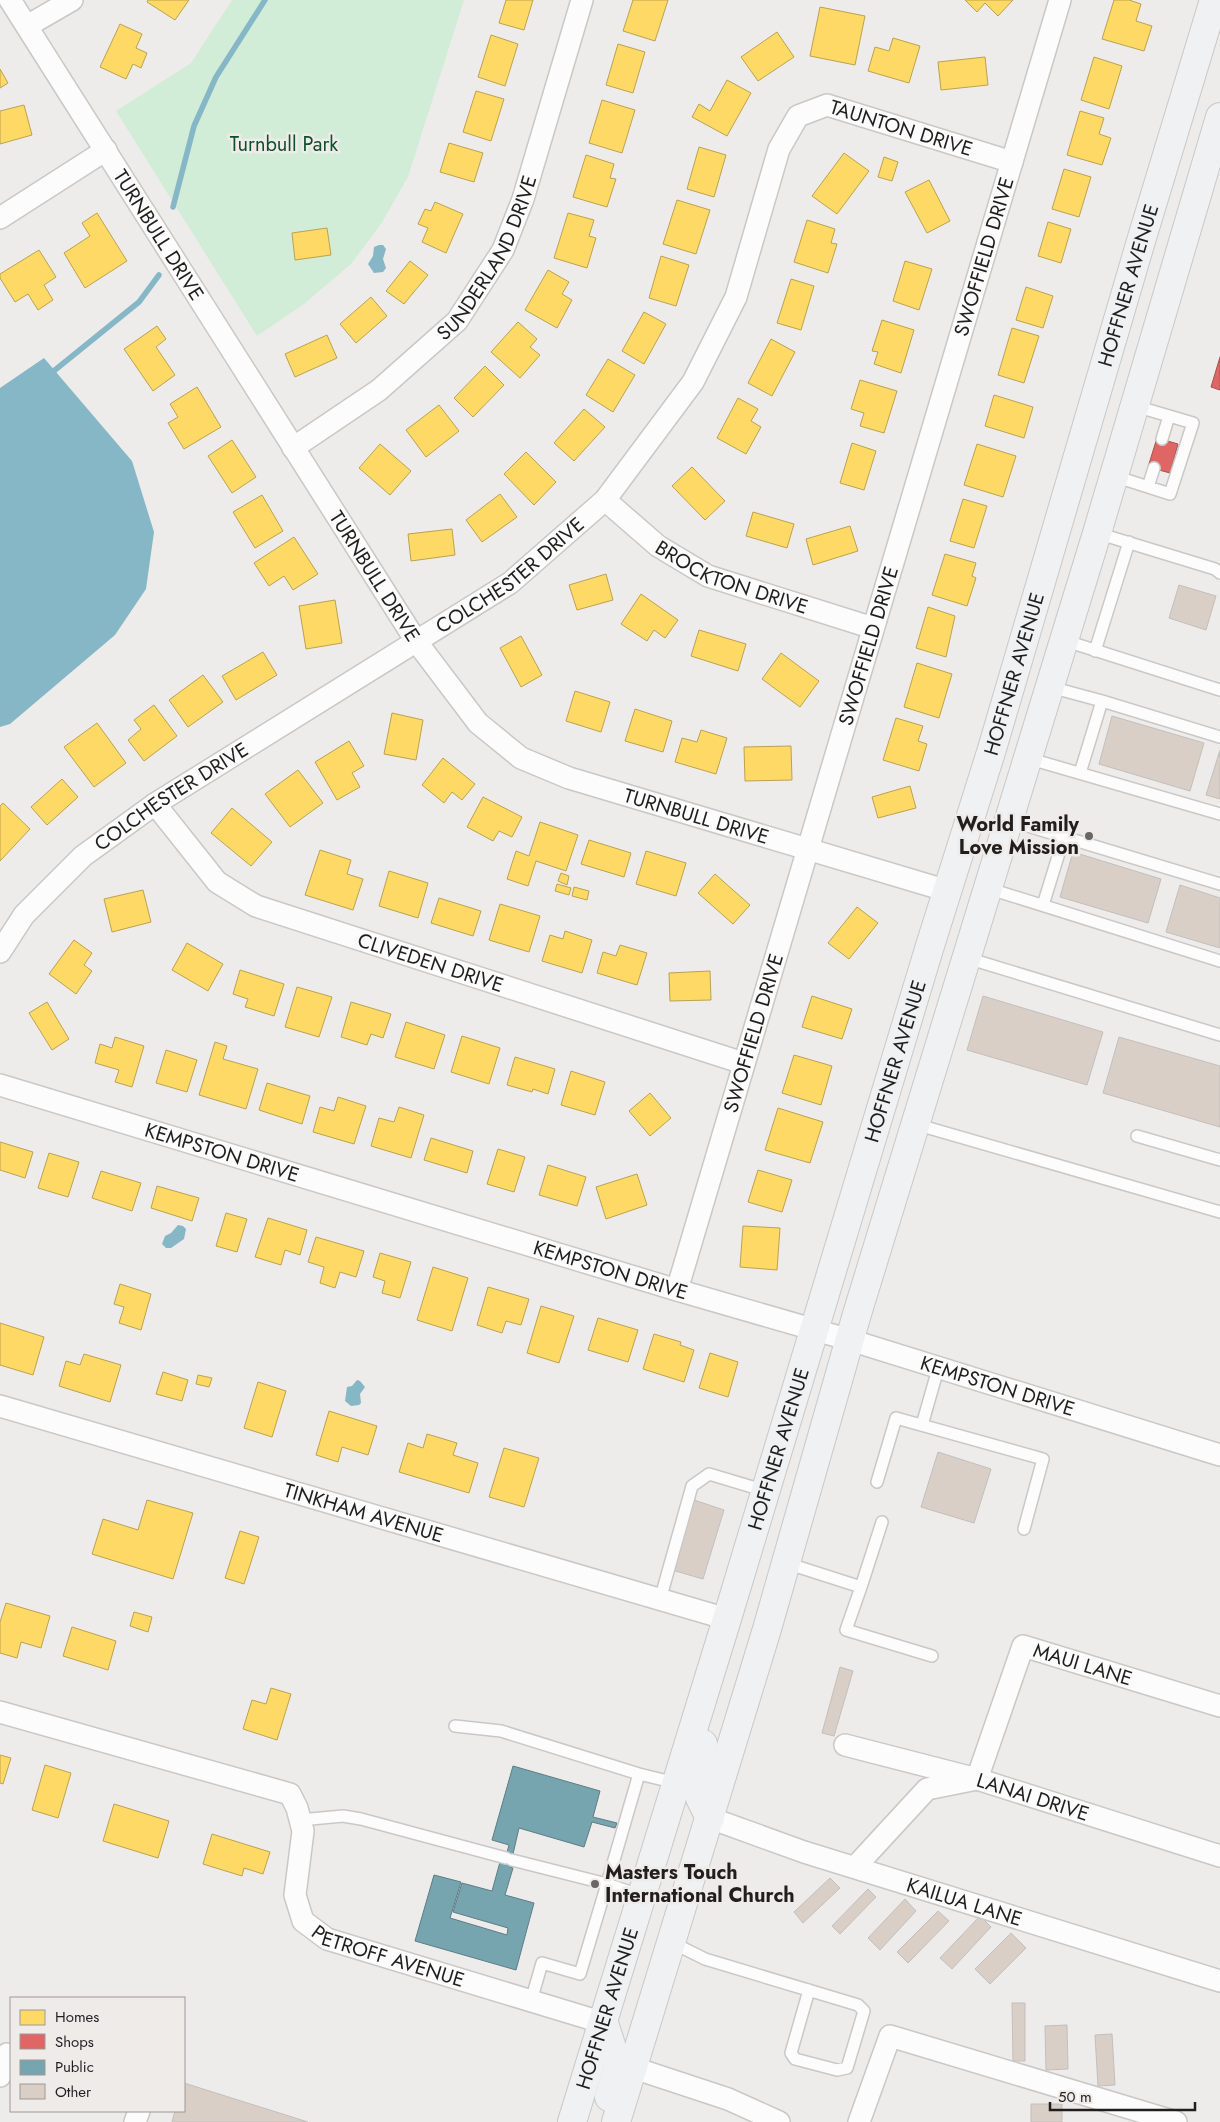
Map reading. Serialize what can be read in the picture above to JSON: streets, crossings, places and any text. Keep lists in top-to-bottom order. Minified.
{"streets":{"main road":["HOFFNER AVENUE"],"street":["TAUNTON DRIVE","TURNBULL DRIVE","SUNDERLAND DRIVE","SWOFFIELD DRIVE","COLCHESTER DRIVE","BROCKTON DRIVE","CLIVEDEN DRIVE","KEMPSTON DRIVE","TINKHAM AVENUE","MAUI LANE","LANAI DRIVE","KAILUA LANE","PETROFF AVENUE"]},"crossings":[["TAUNTON DRIVE","SWOFFIELD DRIVE"],["TAUNTON DRIVE","COLCHESTER DRIVE"],["TURNBULL DRIVE","SUNDERLAND DRIVE"],["TURNBULL DRIVE","SWOFFIELD DRIVE"],["TURNBULL DRIVE","HOFFNER AVENUE"],["TURNBULL DRIVE","COLCHESTER DRIVE"],["SWOFFIELD DRIVE","BROCKTON DRIVE"],["SWOFFIELD DRIVE","CLIVEDEN DRIVE"],["SWOFFIELD DRIVE","KEMPSTON DRIVE"],["HOFFNER AVENUE","KEMPSTON DRIVE"],["HOFFNER AVENUE","TINKHAM AVENUE"],["HOFFNER AVENUE","KAILUA LANE"],["HOFFNER AVENUE","PETROFF AVENUE"],["COLCHESTER DRIVE","BROCKTON DRIVE"],["COLCHESTER DRIVE","CLIVEDEN DRIVE"],["MAUI LANE","LANAI DRIVE"]],"parks":["Turnbull Park"],"places":["World Family Love Mission","Masters Touch International Church"],"legend":["Homes","Shops","Public","Other"],"scale_bar":"50 m"}
